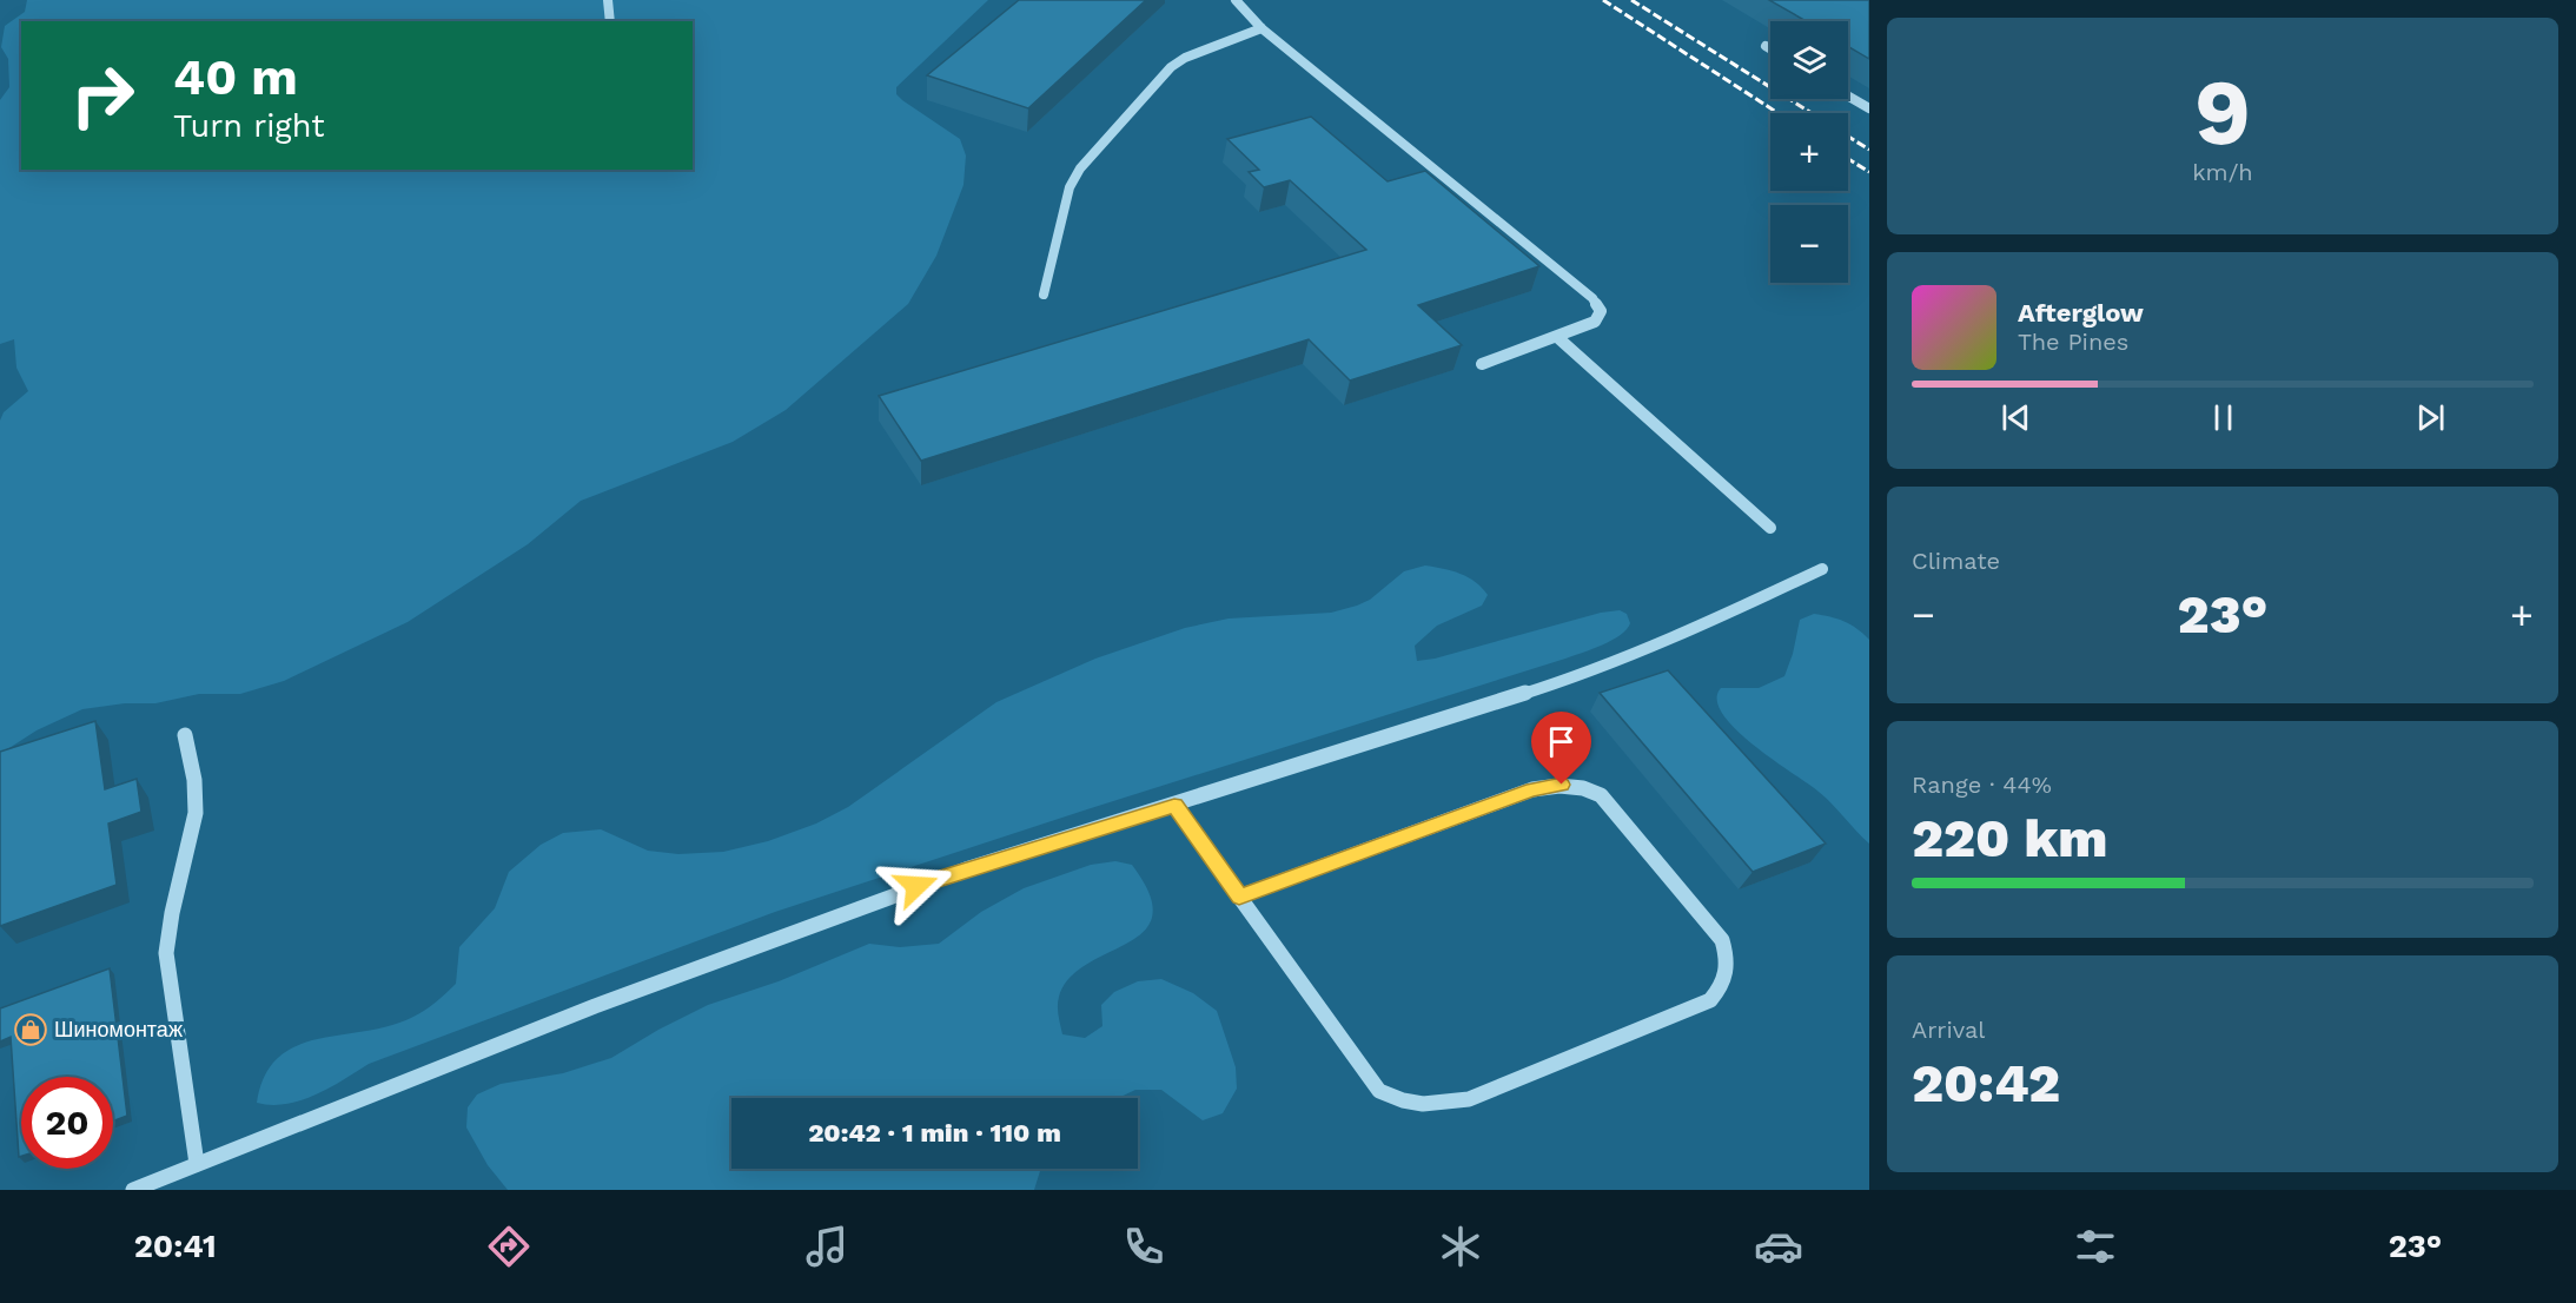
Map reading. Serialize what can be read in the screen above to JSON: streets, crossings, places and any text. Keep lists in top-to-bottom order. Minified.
{"places":{"shop":["Шиномонтаж"]},"page":{"tile":[["9","km/h"],"Climate",["Range · 44%","220 km"],["Arrival","20:42"]],"map_buttons":["+","−"],"turn":["40 m","Turn right"],"song":["Afterglow","The Pines"],"heat":["−","23°","+"],"limit":"20","trip":"20:42 · 1 min · 110 m","tabs":["20:41","23°"]}}
